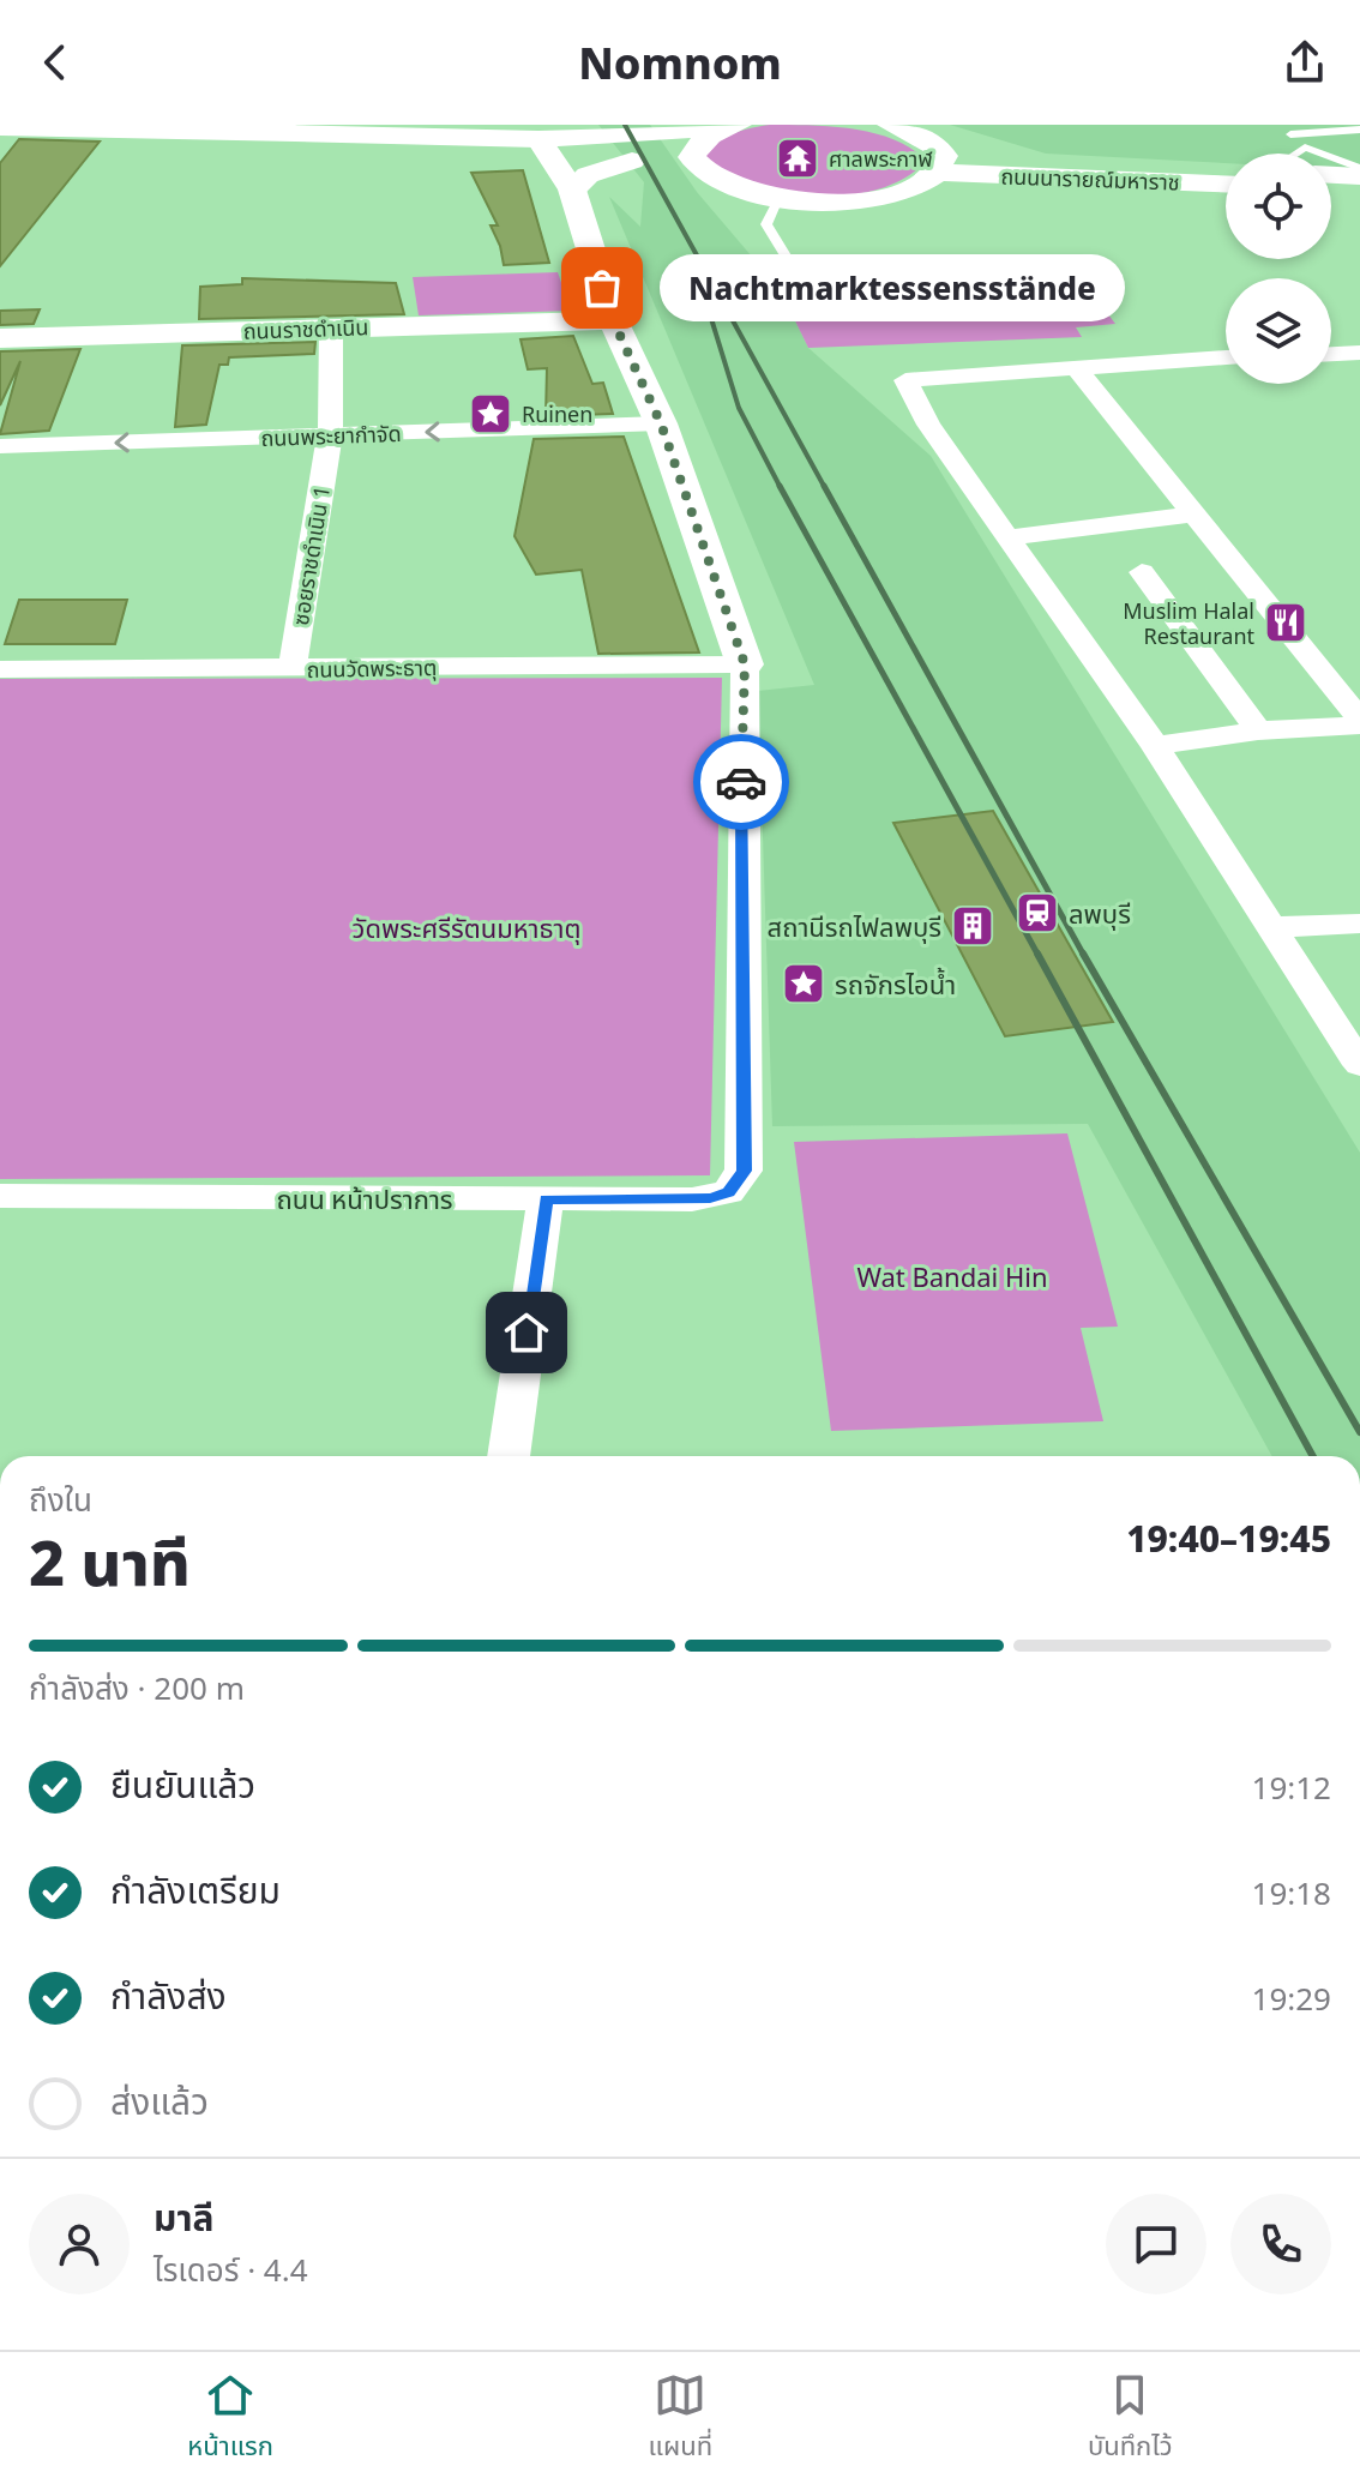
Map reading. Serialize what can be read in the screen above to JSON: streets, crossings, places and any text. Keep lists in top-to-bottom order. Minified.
{"streets":{"main road":["ถนนนารายณ์มหาราช"],"street":["ถนนราชดำเนิน","ถนนพระยากำจัด","ซอยราชดำเนิน 1","ถนนวัดพระธาตุ","ถนน หน้าปราการ"]},"crossings":[["ถนนราชดำเนิน","ซอยราชดำเนิน 1"],["ถนนพระยากำจัด","ซอยราชดำเนิน 1"],["ซอยราชดำเนิน 1","ถนนวัดพระธาตุ"],["ถนนวัดพระธาตุ","ถนน หน้าปราการ"]],"parks":["วัดพระศรีรัตนมหาธาตุ","Wat Bandai Hin"],"places":{"temple":["ศาลพระกาฬ"],"other":["Nachtmarktessensstände"],"place":["Ruinen","รถจักรไอน้ำ"],"restaurant":["Muslim Halal Restaurant"],"station":["ลพบุรี"],"building":["สถานีรถไฟลพบุรี"]},"page":{"header":"Nomnom","bubble":"Nachtmarktessensstände","heading":["2 นาที","ถึงใน","19:40–19:45"],"panel":["มาลี","ไรเดอร์ · 4.4"],"bar":"กำลังส่ง · 200 m","list":[["ยืนยันแล้ว","19:12"],["กำลังเตรียม","19:18"],["กำลังส่ง","19:29"],"ส่งแล้ว"],"tabs":["หน้าแรก","แผนที่","บันทึกไว้"]}}
